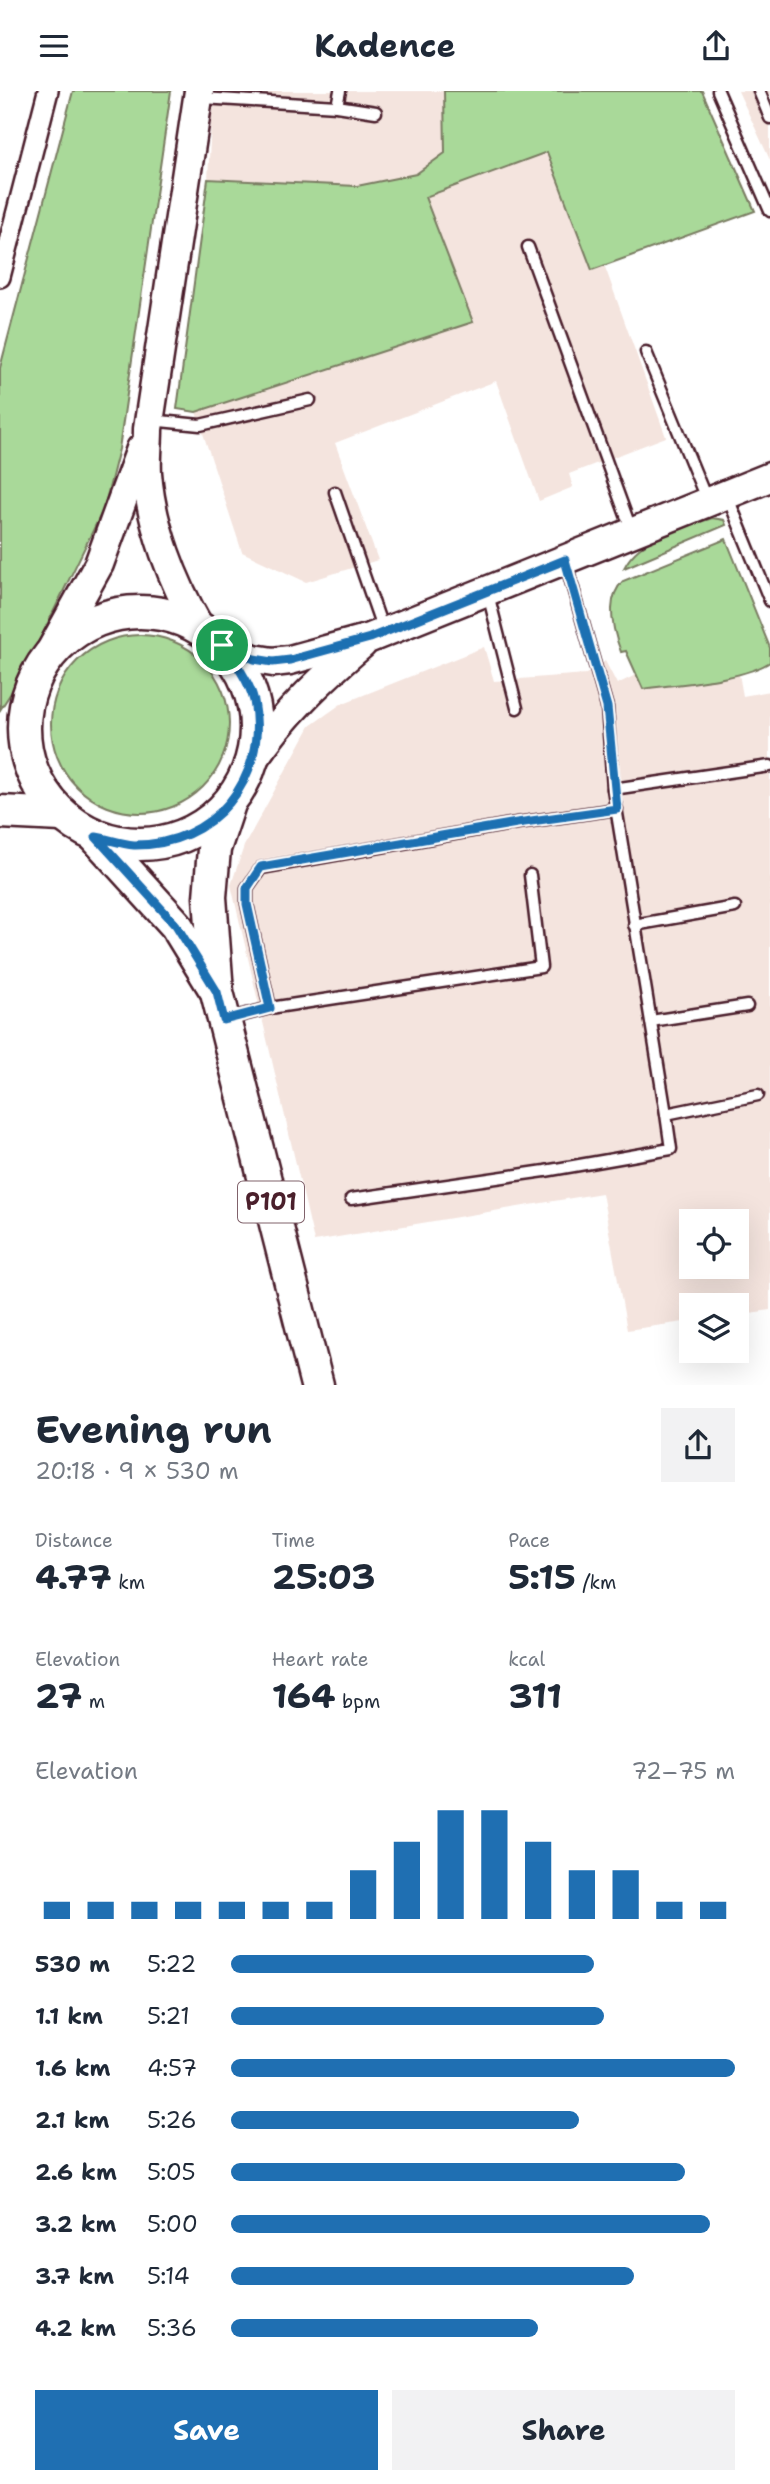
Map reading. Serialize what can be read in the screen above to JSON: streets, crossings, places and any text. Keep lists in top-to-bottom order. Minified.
{"streets":{"main road":["Р101"]},"page":{"header":"Kadence","heading":["Evening run","20:18 · 9 × 530 m"],"stats":[["Distance","4.77 km"],["Time","25:03"],["Pace","5:15 /km"],["Elevation","27 m"],["Heart rate","164 bpm"],["kcal","311"]],"chart":["Elevation","72–75 m"],"list":[{"name":"530 m","note":"5:22"},{"name":"1.1 km","note":"5:21"},{"name":"1.6 km","note":"4:57"},{"name":"2.1 km","note":"5:26"},{"name":"2.6 km","note":"5:05"},{"name":"3.2 km","note":"5:00"},{"name":"3.7 km","note":"5:14"},{"name":"4.2 km","note":"5:36"}],"buttons":["Save","Share"]}}
